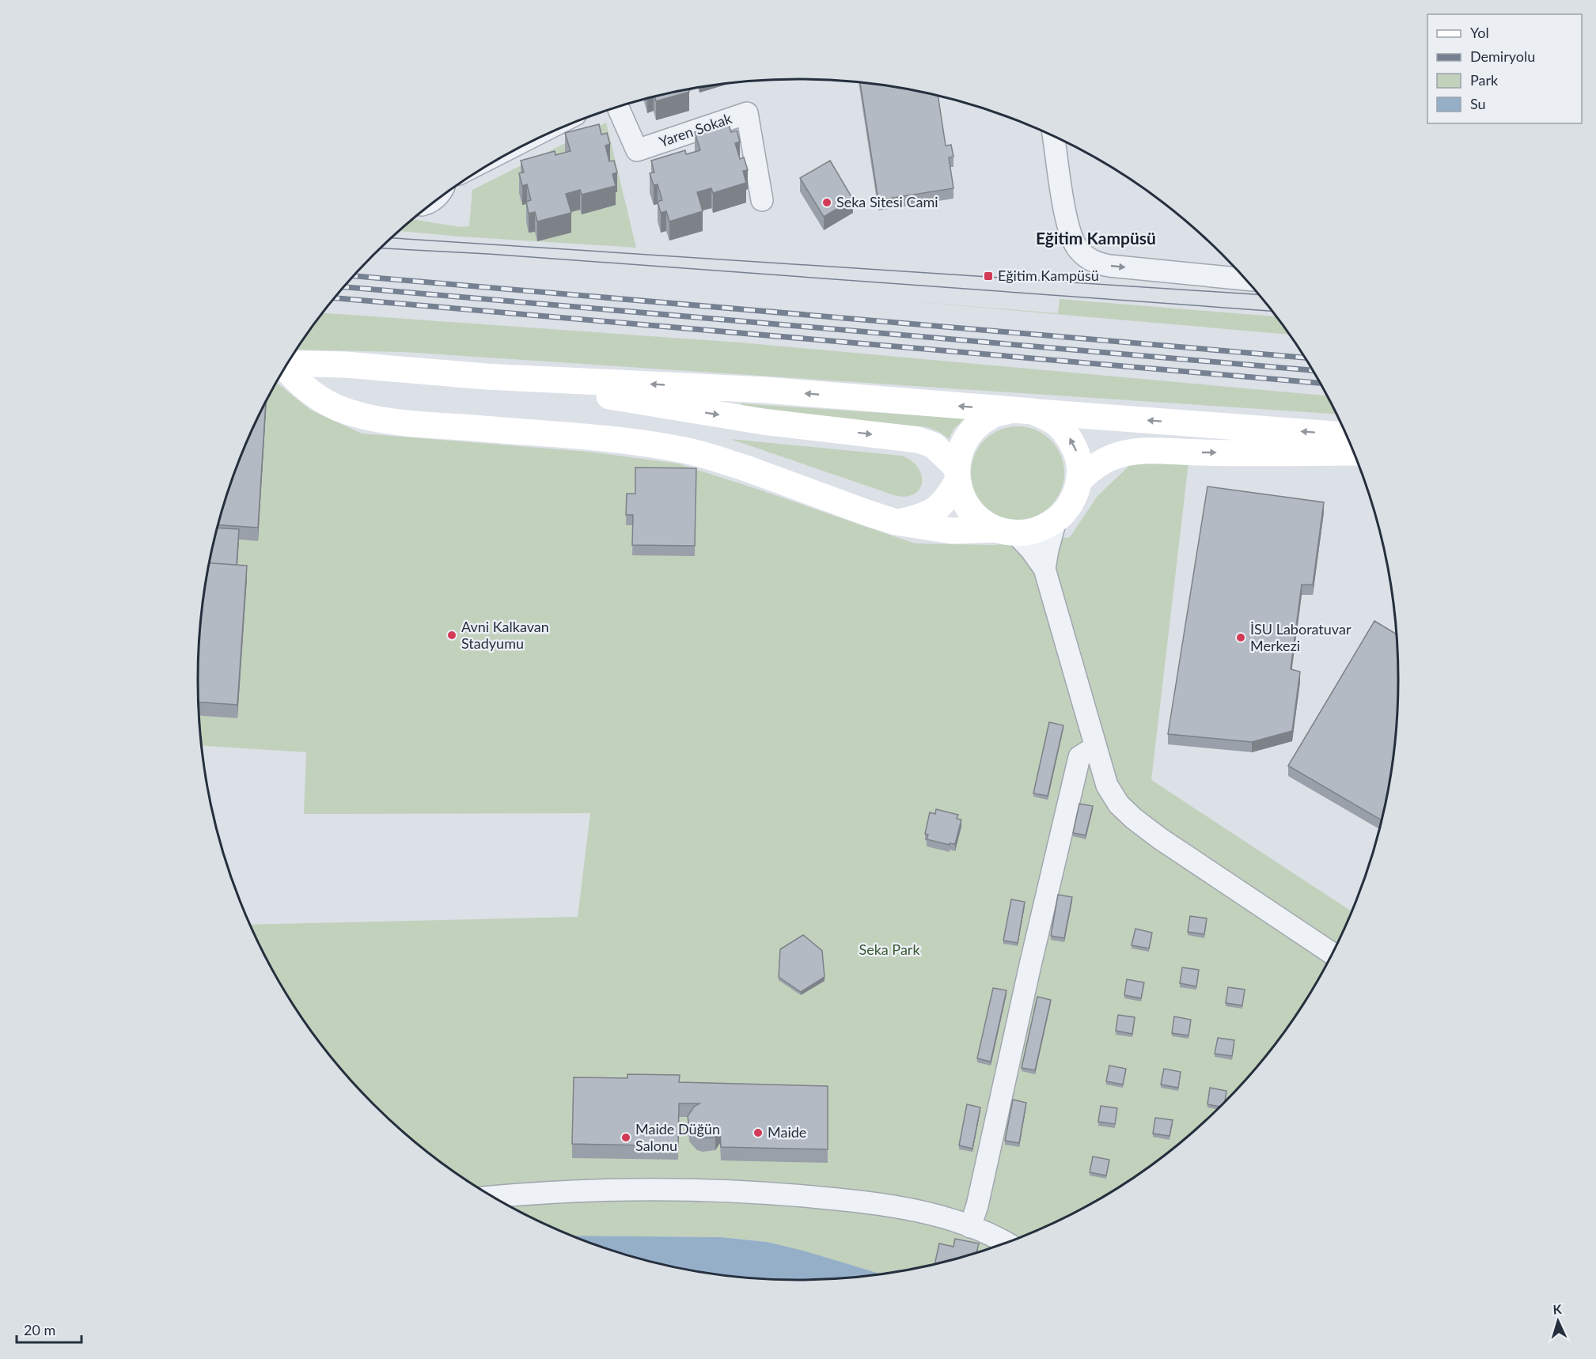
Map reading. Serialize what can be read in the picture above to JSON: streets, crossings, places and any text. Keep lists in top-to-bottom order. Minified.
{"streets":{"street":["Yaren Sokak"]},"districts":["Eğitim Kampüsü"],"parks":["Seka Park"],"places":{"other":["Seka Sitesi Cami","Avni Kalkavan Stadyumu","İSU Laboratuvar Merkezi","Maide","Maide Düğün Salonu"],"transit":["Eğitim Kampüsü"]},"legend":["Yol","Demiryolu","Park","Su"],"scale_bar":"20 m","north":"top"}
